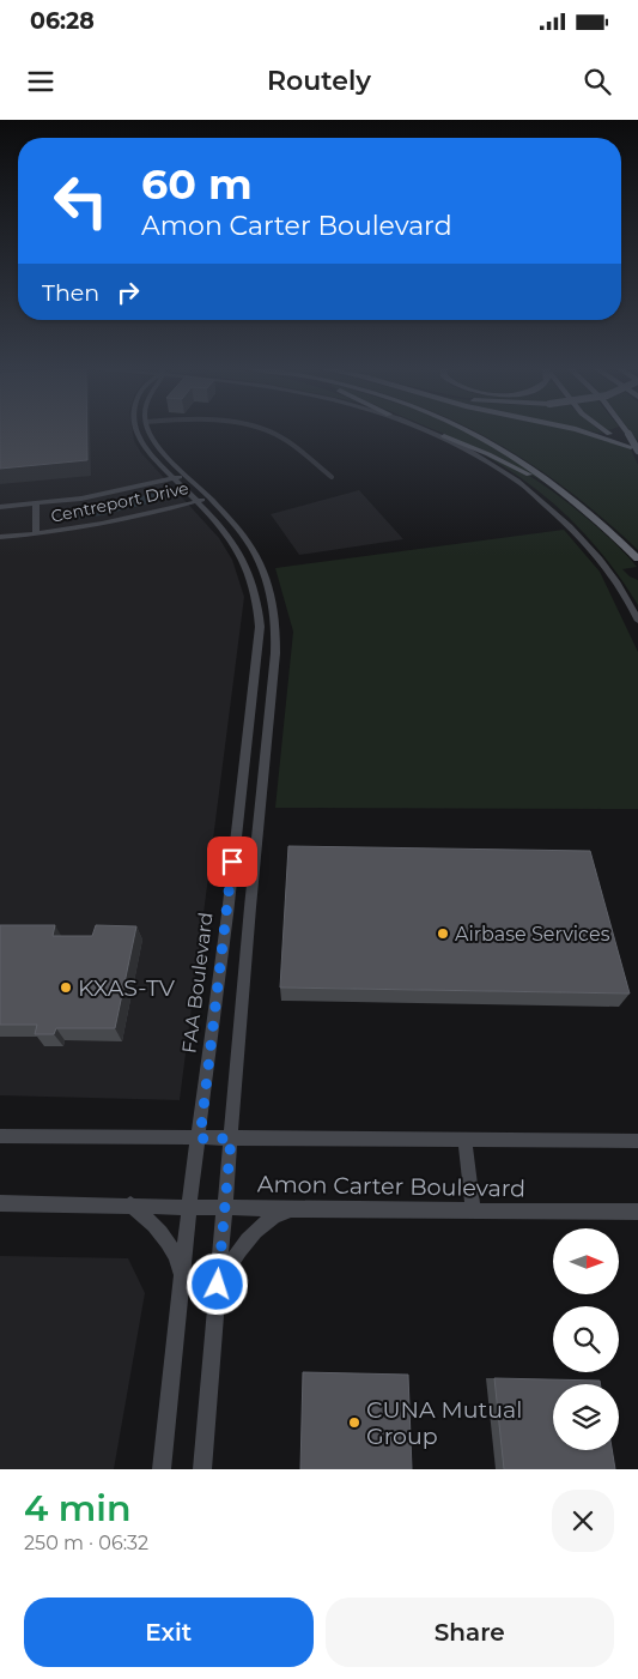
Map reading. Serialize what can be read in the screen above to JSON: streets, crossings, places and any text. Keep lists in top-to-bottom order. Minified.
{"streets":{"street":["Centreport Drive","FAA Boulevard","Amon Carter Boulevard"]},"crossings":[["Centreport Drive","FAA Boulevard"],["FAA Boulevard","Amon Carter Boulevard"]],"places":["Airbase Services","KXAS-TV","CUNA Mutual Group"],"north":"right","page":{"status":"06:28","header":"Routely","turn":["60 m","Amon Carter Boulevard"],"then":"Then","heading":["4 min","250 m · 06:32"],"buttons":["Exit","Share"]}}
